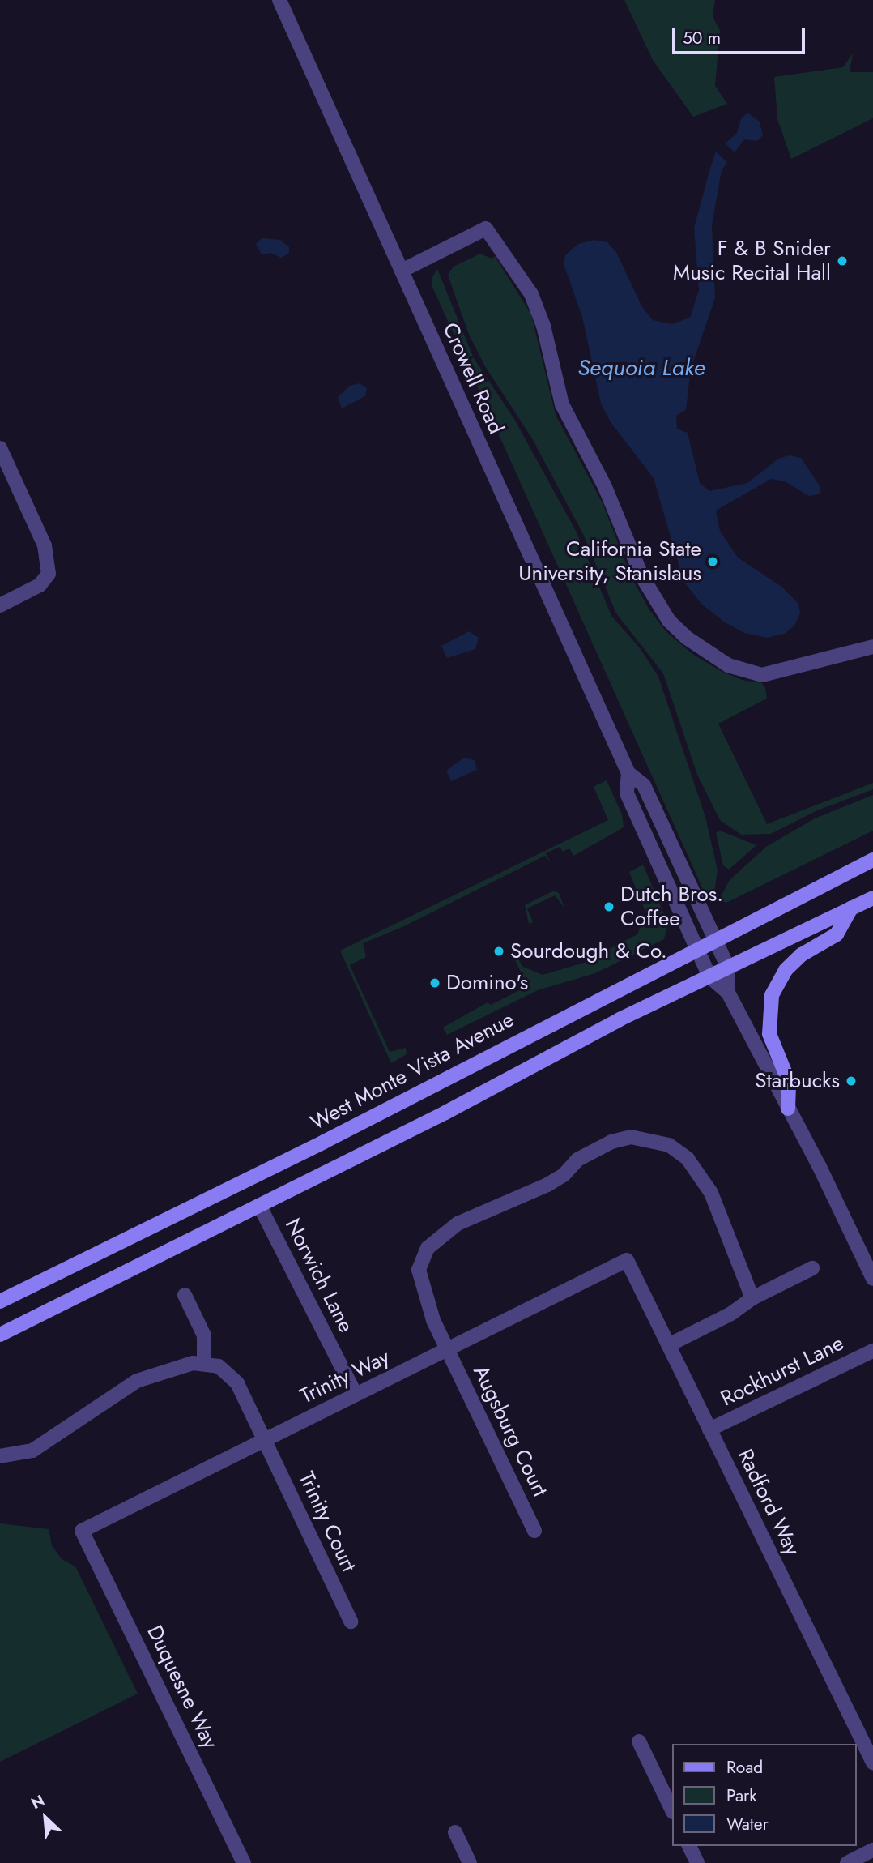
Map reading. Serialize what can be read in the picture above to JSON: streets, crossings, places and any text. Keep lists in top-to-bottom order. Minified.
{"streets":{"main road":["West Monte Vista Avenue"],"street":["Crowell Road","Norwich Lane","Rockhurst Lane","Trinity Way","Augsburg Court","Radford Way","Trinity Court","Duquesne Way"]},"crossings":[["Crowell Road","West Monte Vista Avenue"],["Norwich Lane","Trinity Way"],["Rockhurst Lane","Radford Way"],["Trinity Way","Augsburg Court"],["Trinity Way","Radford Way"],["Trinity Way","Trinity Court"],["Trinity Way","Duquesne Way"]],"water":["Sequoia Lake"],"places":["F & B Snider Music Recital Hall","California State University, Stanislaus","Dutch Bros. Coffee","Sourdough & Co.","Domino's","Starbucks"],"legend":["Road","Park","Water"],"scale_bar":"50 m","north":"top left"}
